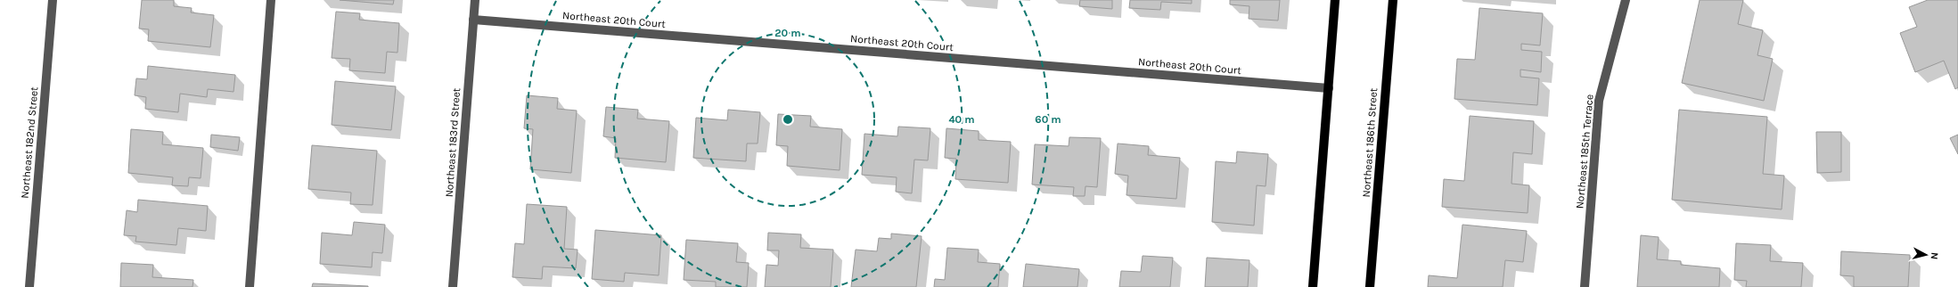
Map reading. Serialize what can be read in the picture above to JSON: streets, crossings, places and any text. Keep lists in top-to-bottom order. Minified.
{"streets":{"main road":["Northeast 186th Street"],"street":["Northeast 20th Court","Northeast 182nd Street","Northeast 183rd Street","Northeast 185th Terrace"]},"crossings":[["Northeast 20th Court","Northeast 183rd Street"]],"north":"right","rings":["20 m","40 m","60 m"]}
